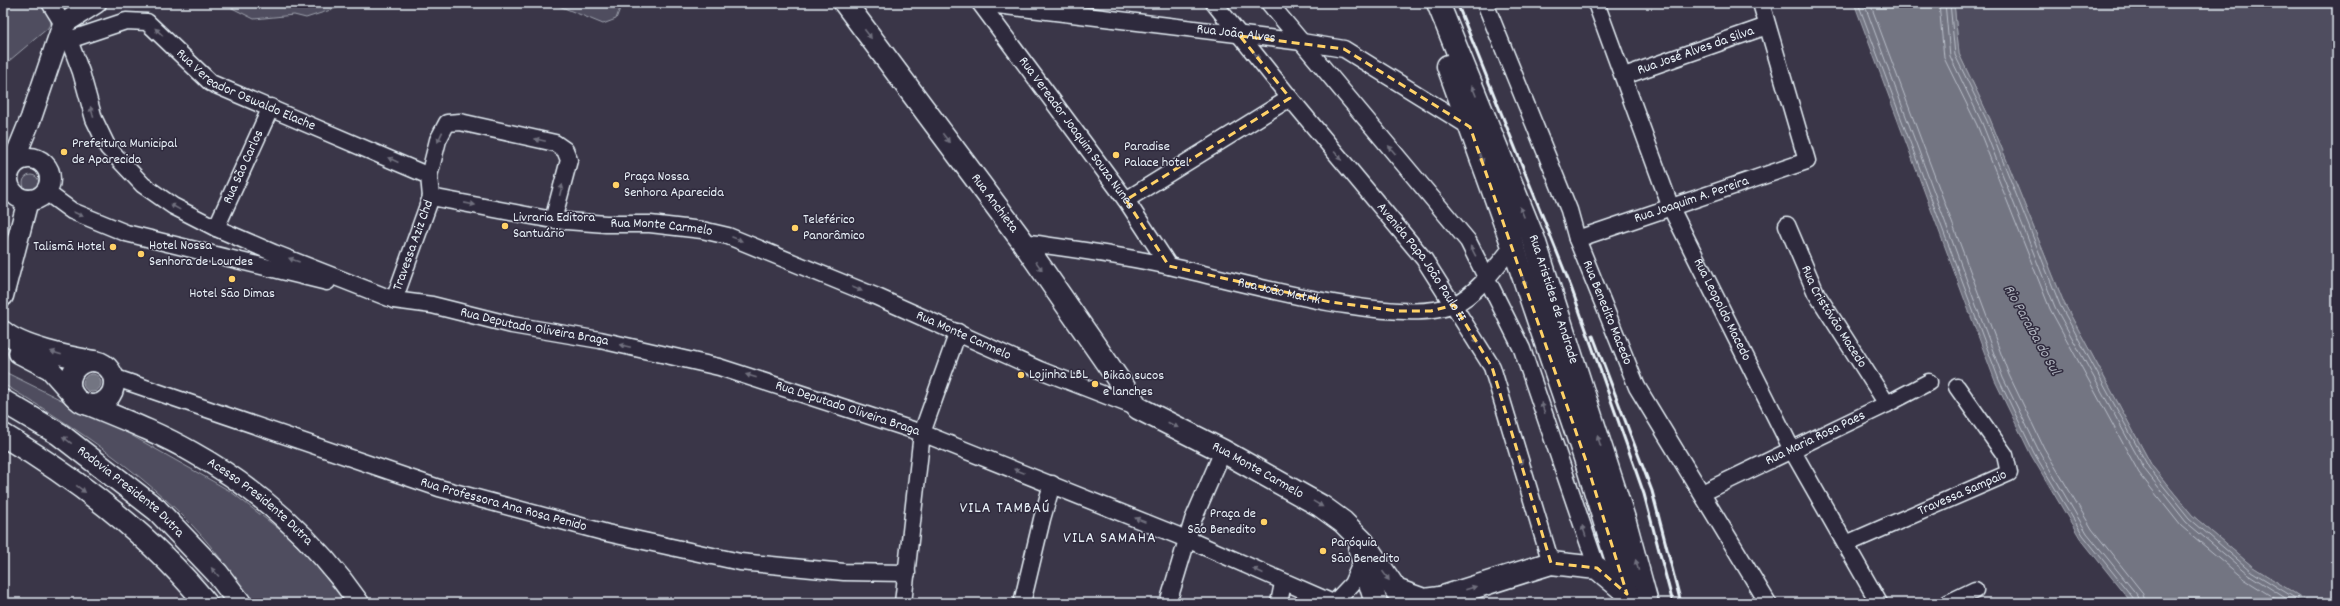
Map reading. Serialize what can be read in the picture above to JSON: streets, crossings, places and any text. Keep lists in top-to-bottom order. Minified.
{"streets":{"main road":["Rua Anchieta","Rua Monte Carmelo","Rua Aristides de Andrade","Rodovia Presidente Dutra"],"street":["Rua João Alves","Rua José Alves da Silva","Rua Vereador Oswaldo Elache","Rua Vereador Joaquim Souza Nunes","Rua São Carlos","Rua Joaquim A. Pereira","Travessa Aziz Chd","Avenida Papa João Paulo II","Rua João Matrik","Rua Leopoldo Macedo","Rua Benedito Macedo","Rua Cristóvão Macedo","Rua Deputado Oliveira Braga","Rua Maria Rosa Paes","Travessa Sampaio","Acesso Presidente Dutra","Rua Professora Ana Rosa Penido"]},"crossings":[["Rua João Alves","Rua Vereador Joaquim Souza Nunes"],["Rua João Alves","Avenida Papa João Paulo II"],["Rua João Alves","Rua Aristides de Andrade"],["Rua José Alves da Silva","Rua Joaquim A. Pereira"],["Rua José Alves da Silva","Rua Leopoldo Macedo"],["Rua Vereador Oswaldo Elache","Rua São Carlos"],["Rua Vereador Oswaldo Elache","Travessa Aziz Chd"],["Rua Vereador Oswaldo Elache","Rua Deputado Oliveira Braga"],["Rua Vereador Joaquim Souza Nunes","Rua João Matrik"],["Rua São Carlos","Rua Deputado Oliveira Braga"],["Rua Joaquim A. Pereira","Rua Leopoldo Macedo"],["Rua Joaquim A. Pereira","Rua Benedito Macedo"],["Rua Anchieta","Rua Monte Carmelo"],["Rua Anchieta","Rua João Matrik"],["Rua Monte Carmelo","Travessa Aziz Chd"],["Rua Monte Carmelo","Avenida Papa João Paulo II"],["Travessa Aziz Chd","Rua Deputado Oliveira Braga"],["Avenida Papa João Paulo II","Rua João Matrik"],["Rua João Matrik","Rua Aristides de Andrade"],["Rua Leopoldo Macedo","Rua Maria Rosa Paes"],["Rua Leopoldo Macedo","Travessa Sampaio"],["Rua Benedito Macedo","Rua Maria Rosa Paes"],["Rua Cristóvão Macedo","Rua Maria Rosa Paes"]],"one_way":["Rua Vereador Oswaldo Elache","Rua Anchieta","Rua Monte Carmelo","Rua Deputado Oliveira Braga"],"districts":["VILA TAMBAÚ","VILA SAMAHA"],"water":["Rio Paraíba do Sul"],"places":["Prefeitura Municipal de Aparecida","Paradise Palace hotel","Praça Nossa Senhora Aparecida","Livraria Editora Santuário","Teleférico Panorâmico","Talismã Hotel","Hotel Nossa Senhora de Lourdes","Hotel São Dimas","Lojinha LBL","Bikão sucos e lanches","Praça de São Benedito","Paróquia São Benedito"]}
